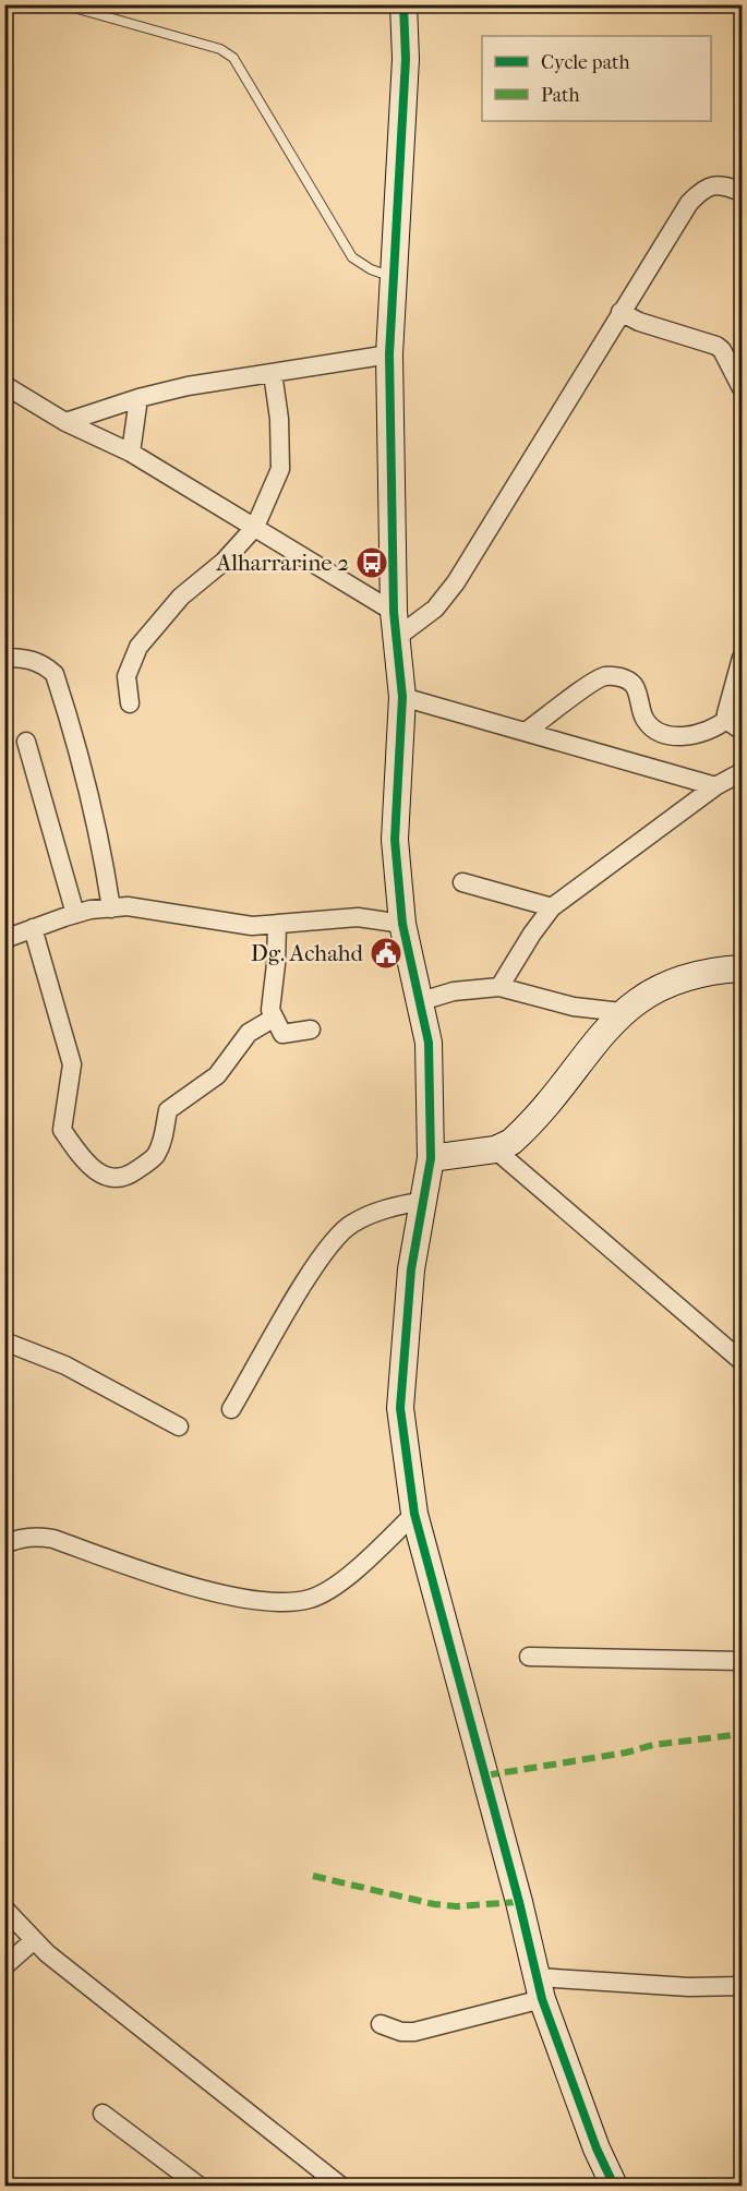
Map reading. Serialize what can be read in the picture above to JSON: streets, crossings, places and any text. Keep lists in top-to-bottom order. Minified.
{"places":{"bus stop":["Alharrarine 2"],"public building":["Dg. Achahd"]},"legend":["Cycle path","Path"]}
